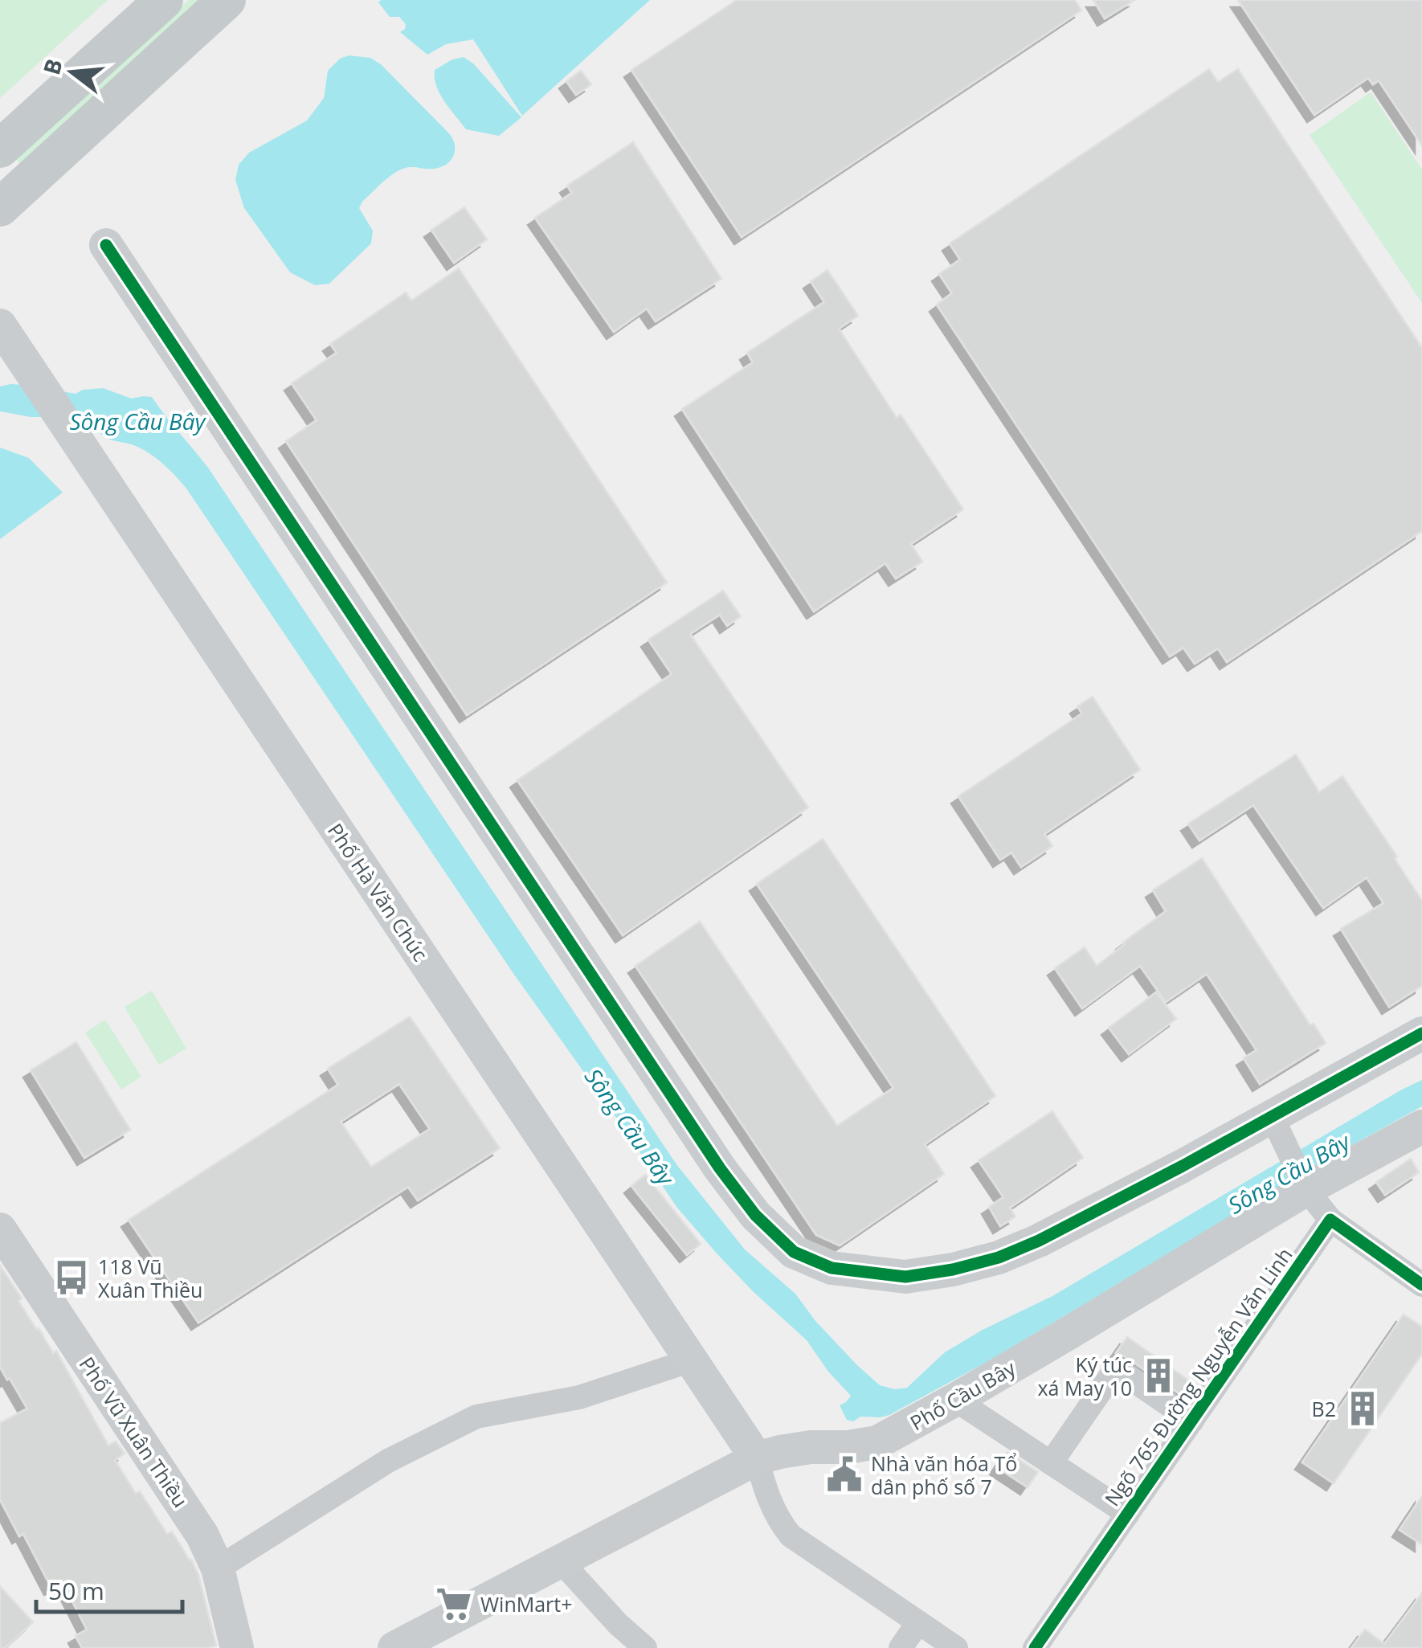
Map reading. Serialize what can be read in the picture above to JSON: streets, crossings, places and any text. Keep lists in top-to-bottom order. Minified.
{"streets":{"street":["Phố Hà Văn Chúc","Ngõ 765 Đường Nguyễn Văn Linh","Phố Cầu Bây","Phố Vũ Xuân Thiều"]},"crossings":[["Phố Hà Văn Chúc","Phố Cầu Bây"]],"water":["Sông Cầu Bây"],"places":{"bus stop":["118 Vũ Xuân Thiều"],"building":["Ký túc xá May 10","B2"],"public building":["Nhà văn hóa Tổ dân phố số 7"],"supermarket":["WinMart+"]},"scale_bar":"50 m","north":"left"}
